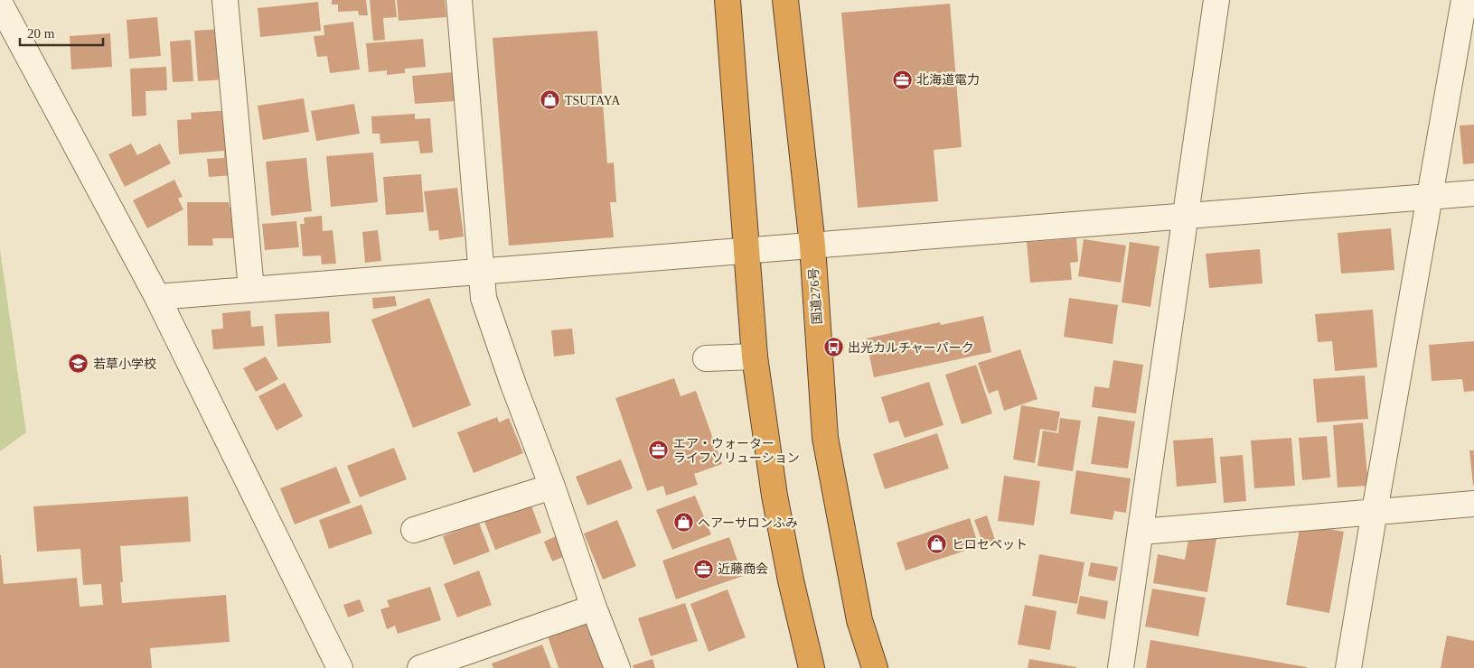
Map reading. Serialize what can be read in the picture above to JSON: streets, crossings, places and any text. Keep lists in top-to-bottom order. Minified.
{"streets":{"highway":["国道276号"]},"places":{"office":["北海道電力","エア・ウォーター ライフソリューション","近藤商会"],"shop":["TSUTAYA","ヘアーサロンふみ","ヒロセペット"],"bus stop":["出光カルチャーパーク"],"school or university":["若草小学校"]},"scale_bar":"20 m"}
